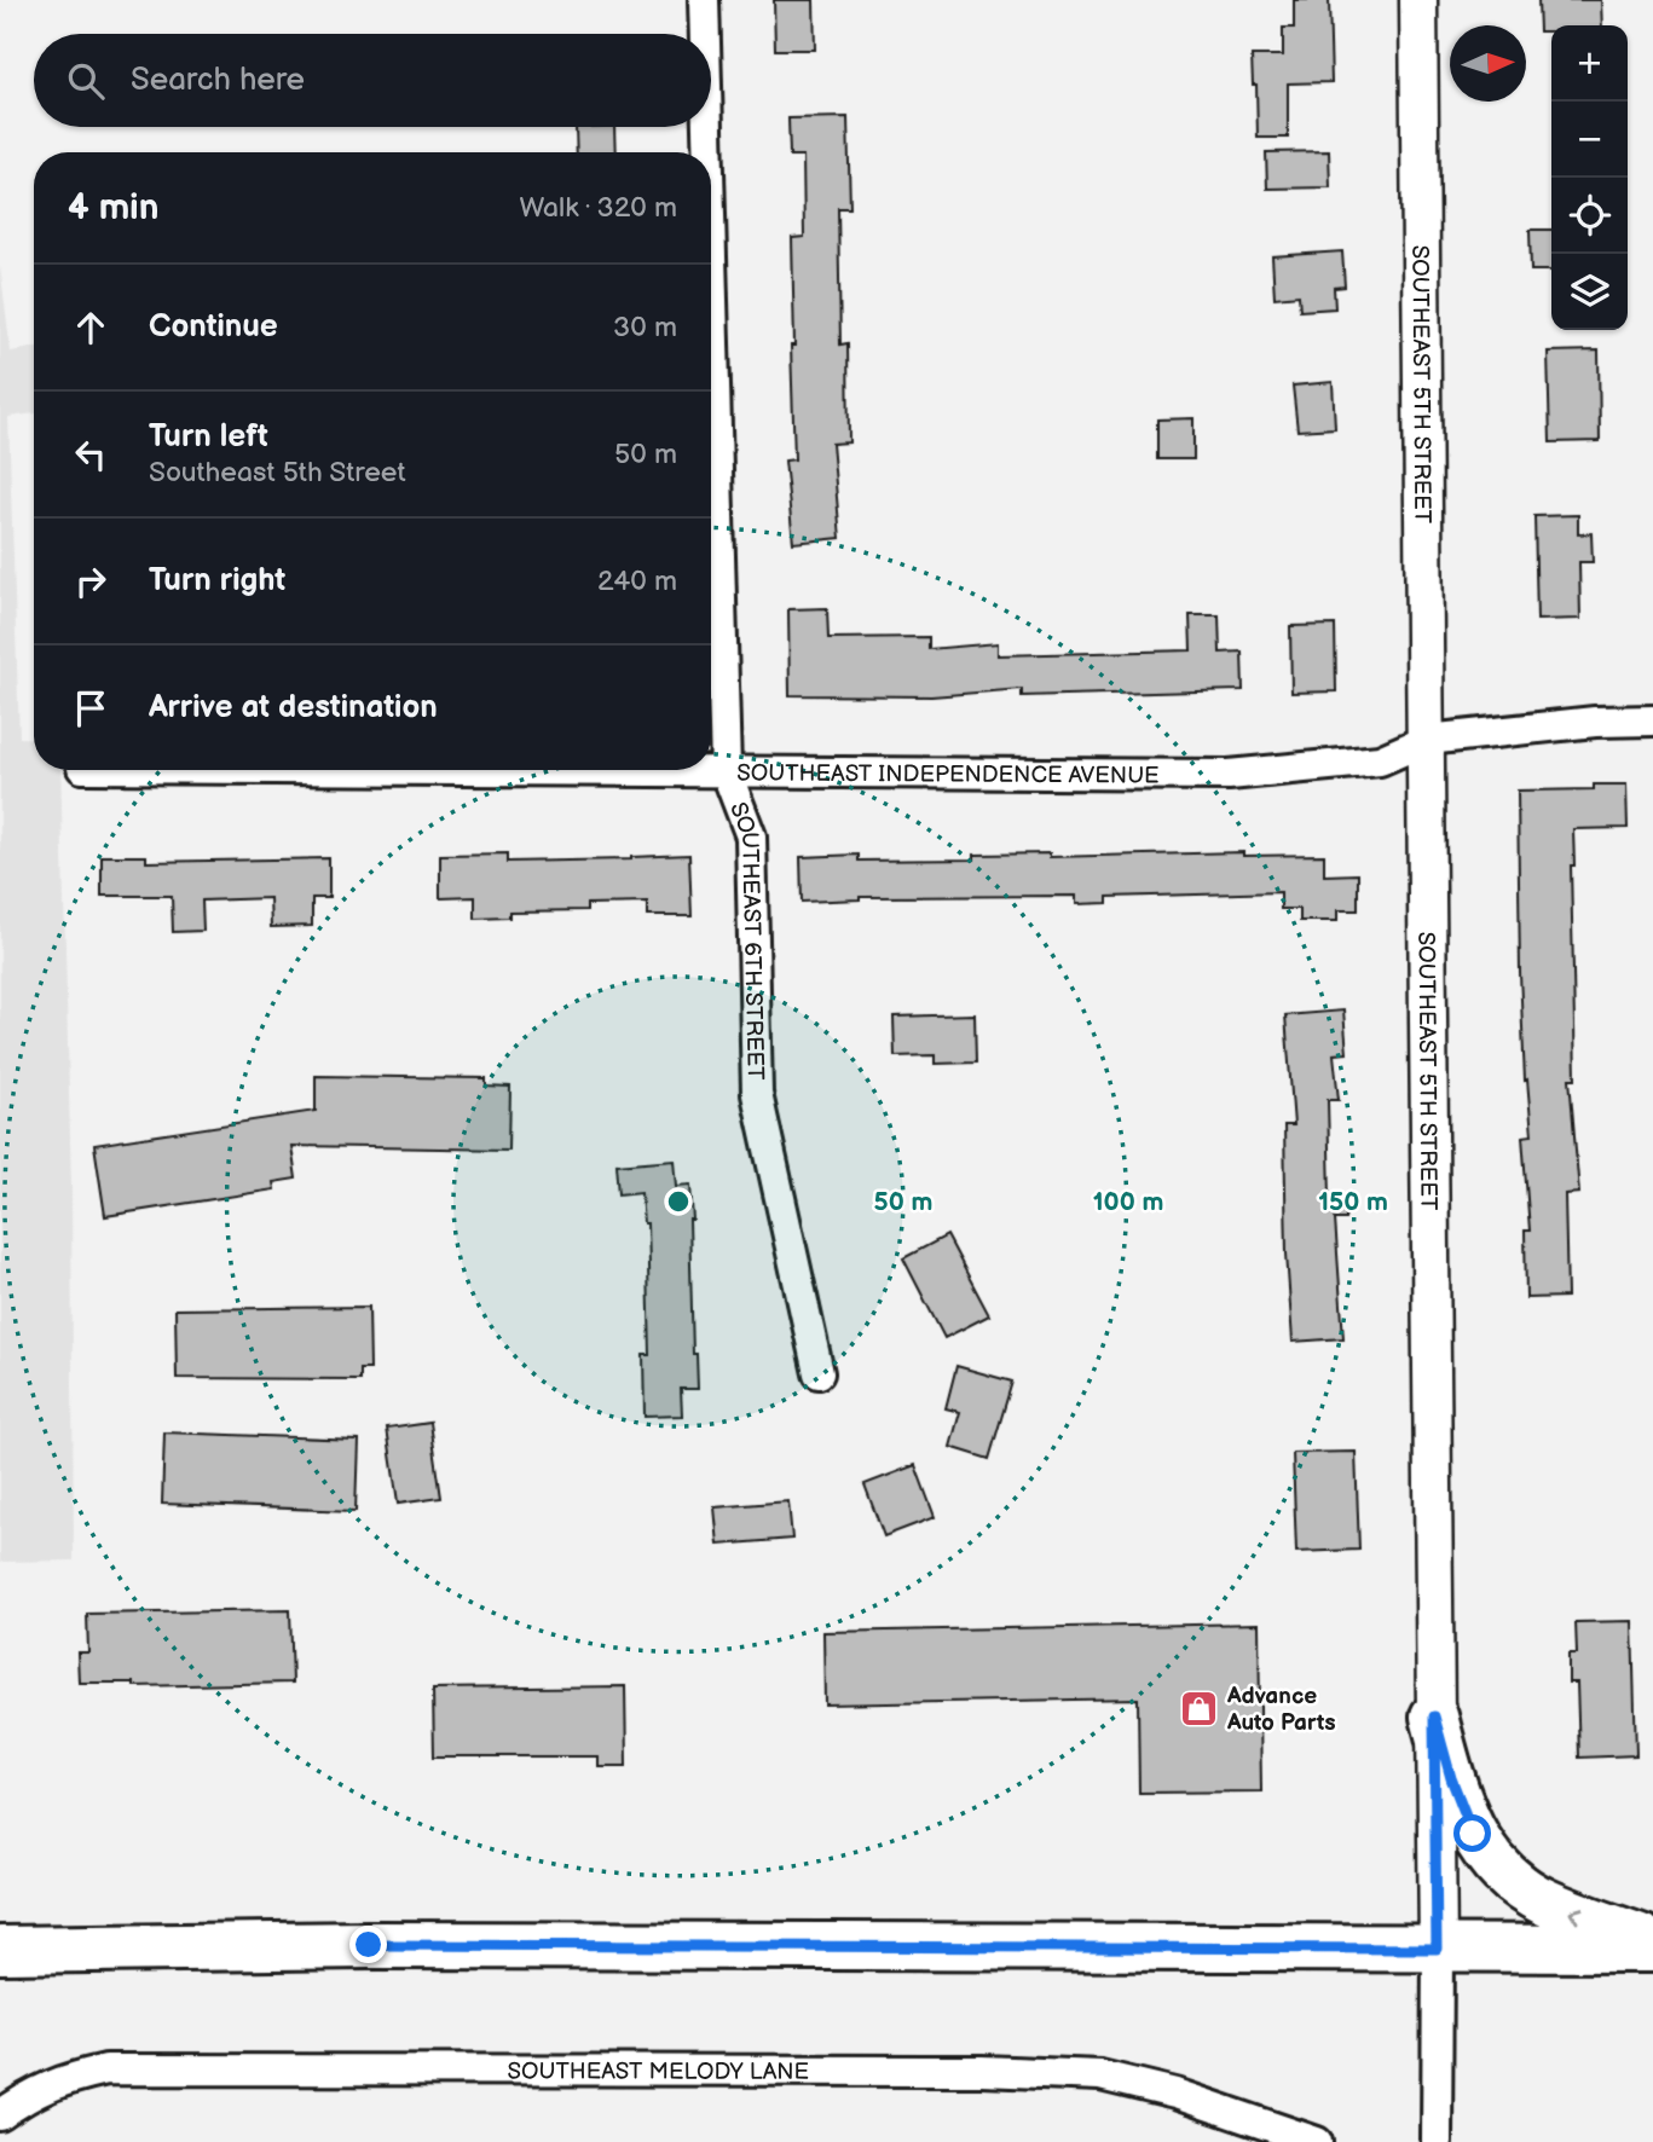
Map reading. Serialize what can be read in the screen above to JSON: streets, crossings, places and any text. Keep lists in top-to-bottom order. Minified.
{"streets":{"street":["SOUTHEAST 5TH STREET","SOUTHEAST INDEPENDENCE AVENUE","SOUTHEAST 6TH STREET","SOUTHEAST MELODY LANE"]},"crossings":[["SOUTHEAST 5TH STREET","SOUTHEAST INDEPENDENCE AVENUE"],["SOUTHEAST INDEPENDENCE AVENUE","SOUTHEAST 6TH STREET"]],"places":{"shop":["Advance Auto Parts"]},"north":"right","page":{"map_buttons":["+","−"],"search":"Search here","heading":["4 min","Walk · 320 m"],"list":[["Continue","30 m"],["Turn left","Southeast 5th Street","50 m"],["Turn right","240 m"],"Arrive at destination"]},"rings":["50 m","100 m","150 m"]}
